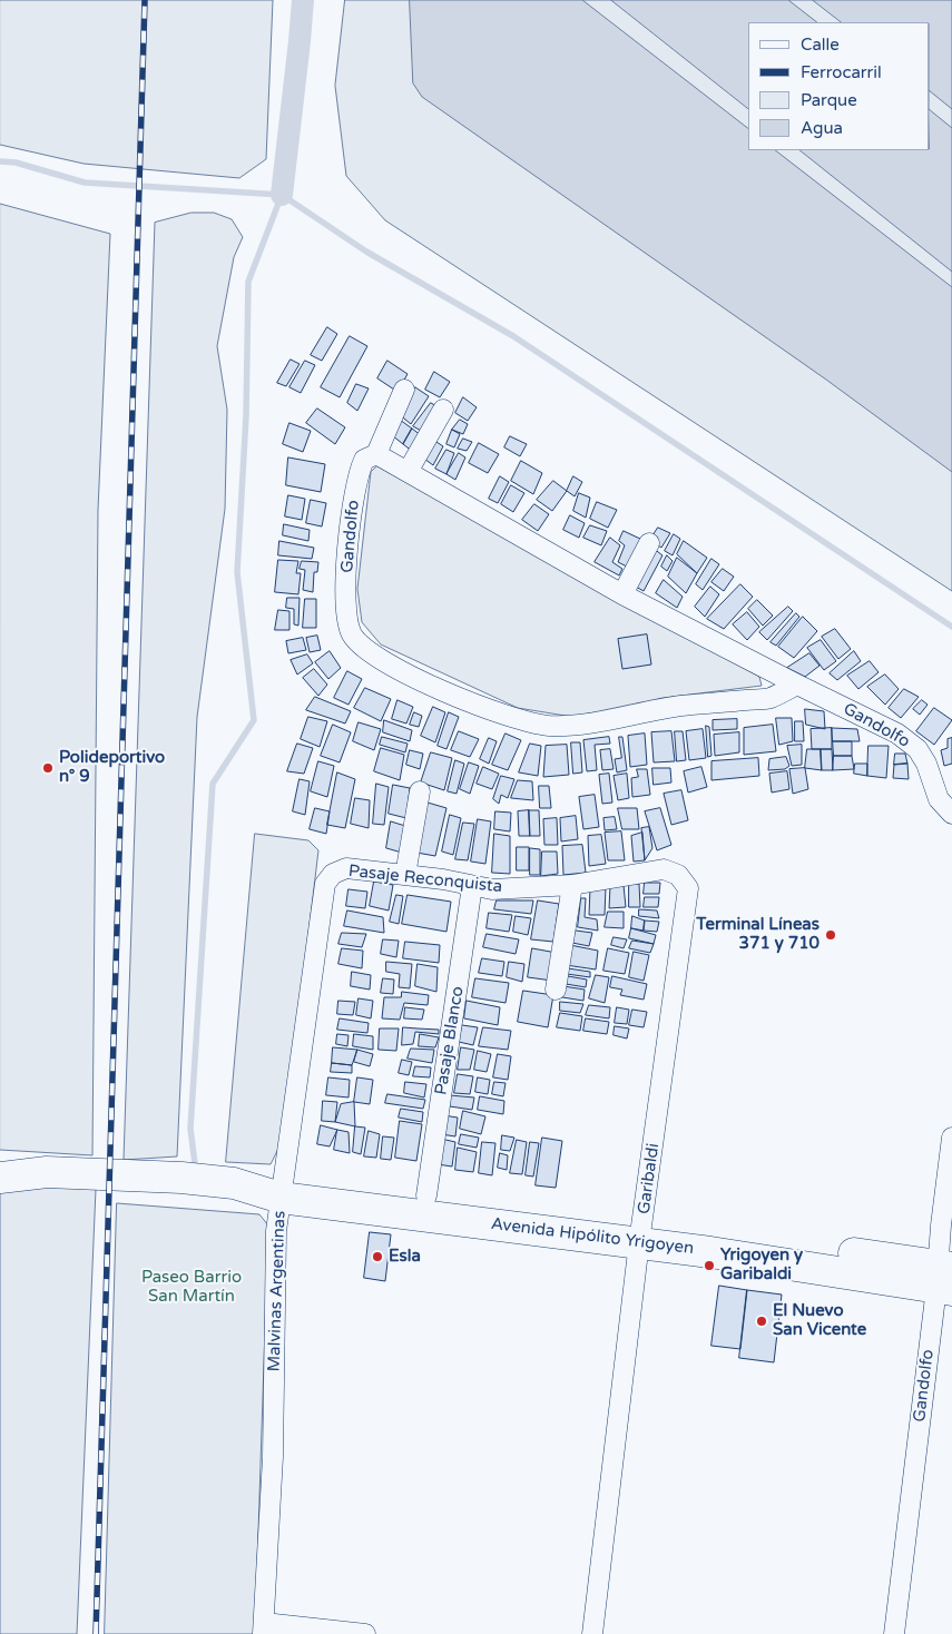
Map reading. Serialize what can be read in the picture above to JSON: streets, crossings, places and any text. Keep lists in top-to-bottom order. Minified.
{"streets":{"main road":["Avenida Hipólito Yrigoyen"],"street":["Gandolfo","Pasaje Reconquista","Pasaje Blanco","Garibaldi","Malvinas Argentinas"]},"crossings":[["Gandolfo","Avenida Hipólito Yrigoyen"],["Pasaje Reconquista","Pasaje Blanco"],["Pasaje Reconquista","Garibaldi"],["Pasaje Reconquista","Malvinas Argentinas"],["Pasaje Blanco","Avenida Hipólito Yrigoyen"],["Garibaldi","Avenida Hipólito Yrigoyen"],["Avenida Hipólito Yrigoyen","Malvinas Argentinas"]],"parks":["Paseo Barrio San Martín"],"places":["Polideportivo n° 9","Terminal Líneas 371 y 710","Esla","Yrigoyen y Garibaldi","El Nuevo San Vicente"],"legend":["Calle","Ferrocarril","Parque","Agua"]}
